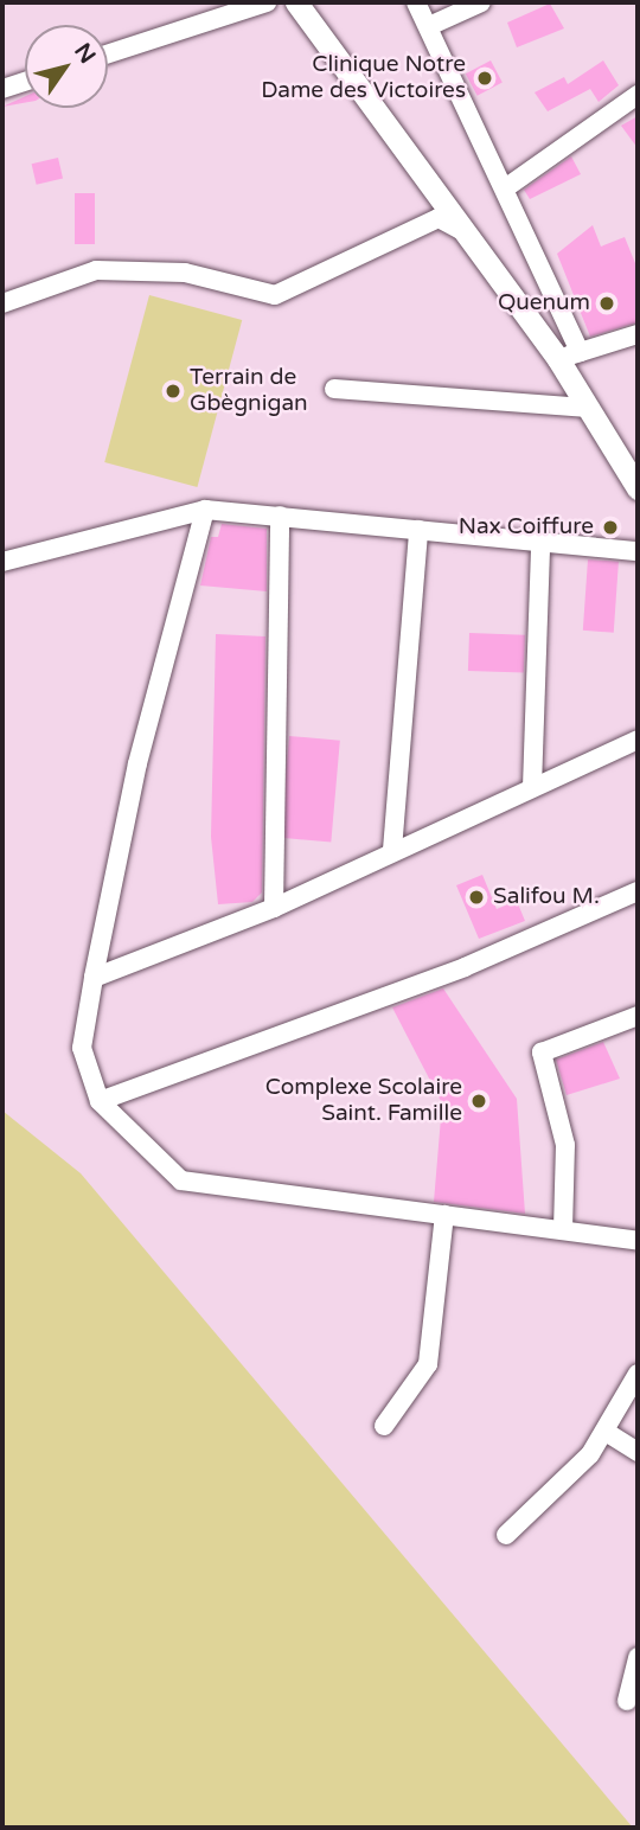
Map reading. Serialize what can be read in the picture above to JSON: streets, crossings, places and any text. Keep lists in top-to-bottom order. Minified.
{"places":["Clinique Notre Dame des Victoires","Quenum","Terrain de Gbègnigan","Nax Coiffure","Salifou M.","Complexe Scolaire Saint. Famille"],"north":"top right"}
